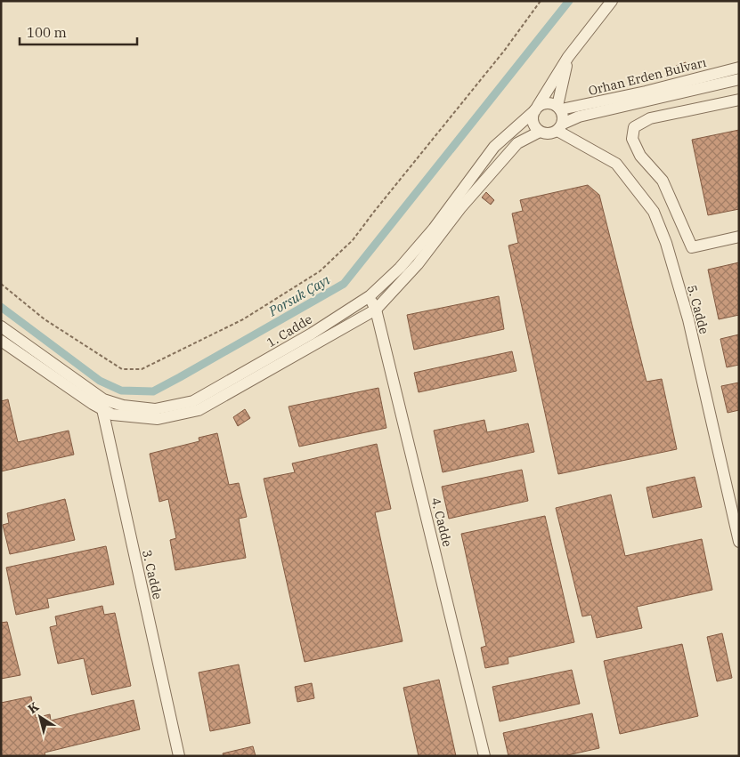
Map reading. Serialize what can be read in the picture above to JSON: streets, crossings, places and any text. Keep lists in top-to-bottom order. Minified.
{"streets":{"street":["Orhan Erden Bulvarı","5. Cadde","1. Cadde","4. Cadde","3. Cadde"]},"crossings":[["Orhan Erden Bulvarı","5. Cadde"],["Orhan Erden Bulvarı","1. Cadde"],["5. Cadde","1. Cadde"],["1. Cadde","4. Cadde"],["1. Cadde","3. Cadde"]],"water":["Porsuk Çayı"],"scale_bar":"100 m","north":"top left"}
